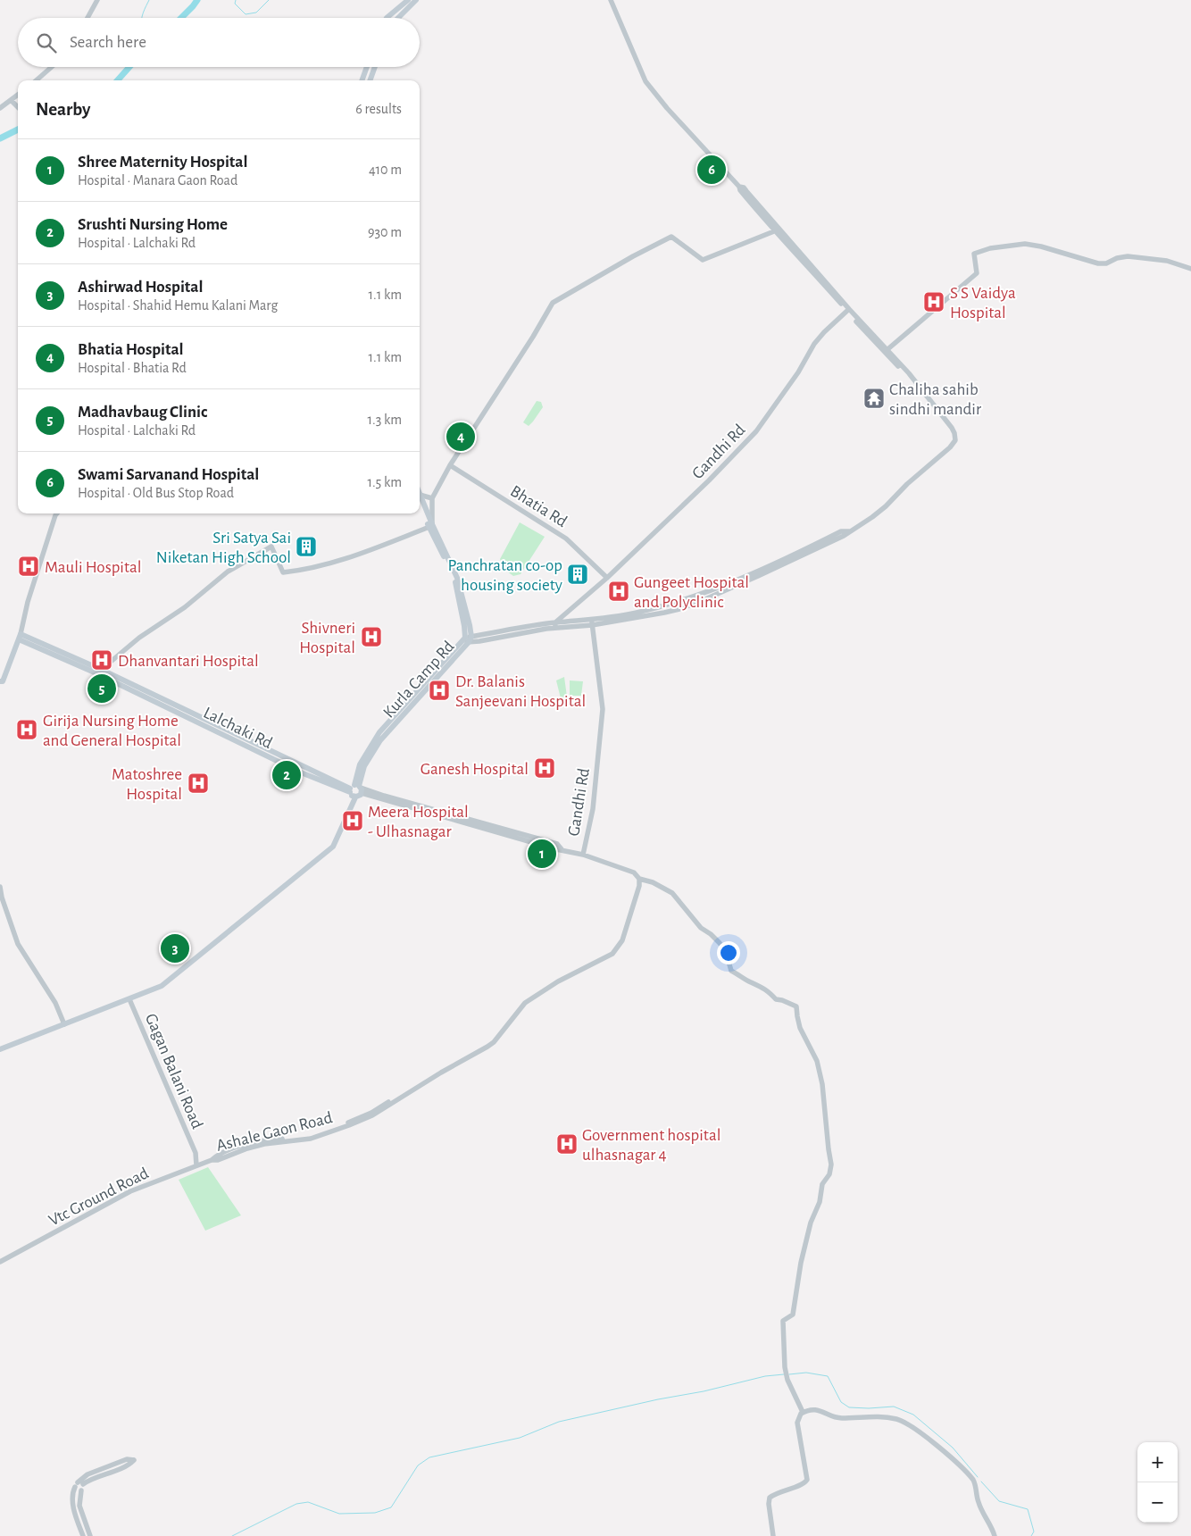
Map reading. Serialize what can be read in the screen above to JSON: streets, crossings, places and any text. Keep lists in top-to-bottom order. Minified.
{"streets":{"main road":["Kurla Camp Rd","Lalchaki Rd"],"street":["Gandhi Rd","Bhatia Rd","Gagan Balani Road","Ashale Gaon Road","Vtc Ground Road"]},"crossings":[["Gandhi Rd","Bhatia Rd"],["Kurla Camp Rd","Lalchaki Rd"],["Gagan Balani Road","Vtc Ground Road"],["Ashale Gaon Road","Vtc Ground Road"]],"places":{"hospital":["S S Vaidya Hospital","Mauli Hospital","Gungeet Hospital and Polyclinic","Shivneri Hospital","Dhanvantari Hospital","Dr. Balanis Sanjeevani Hospital","Girija Nursing Home and General Hospital","Ganesh Hospital","Matoshree Hospital","Meera Hospital - Ulhasnagar","Government hospital ulhasnagar 4"],"temple":["Chaliha sahib sindhi mandir"],"building":["Sri Satya Sai Niketan High School","Panchratan co-op housing society"]},"page":{"search":"Search here","heading":["Nearby","6 results"],"list":[{"mark":"1","name":"Shree Maternity Hospital","note":"Hospital · Manara Gaon Road","value":"410 m"},{"mark":"2","name":"Srushti Nursing Home","note":"Hospital · Lalchaki Rd","value":"930 m"},{"mark":"3","name":"Ashirwad Hospital","note":"Hospital · Shahid Hemu Kalani Marg","value":"1.1 km"},{"mark":"4","name":"Bhatia Hospital","note":"Hospital · Bhatia Rd","value":"1.1 km"},{"mark":"5","name":"Madhavbaug Clinic","note":"Hospital · Lalchaki Rd","value":"1.3 km"},{"mark":"6","name":"Swami Sarvanand Hospital","note":"Hospital · Old Bus Stop Road","value":"1.5 km"}],"pins":["6","4","5","2","1","3"],"map_buttons":["+","−"]}}
